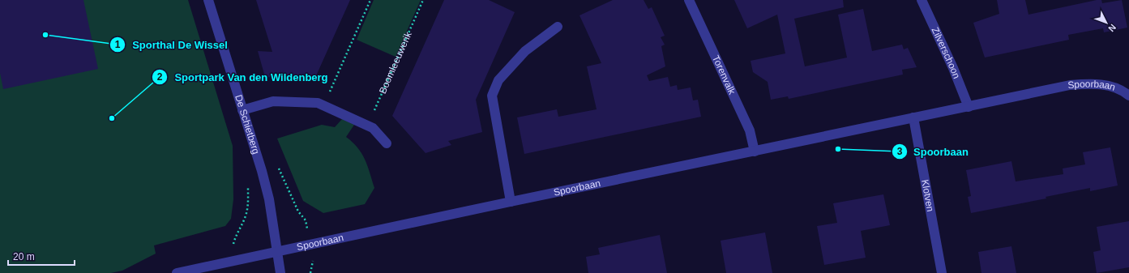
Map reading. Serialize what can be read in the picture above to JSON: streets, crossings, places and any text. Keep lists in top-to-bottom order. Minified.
{"streets":{"street":["Zilverschoon","Torenvalk","Spoorbaan","De Schietberg","Klotven"],"path":["Boomleeuwerik"]},"crossings":[["Zilverschoon","Spoorbaan"],["Torenvalk","Spoorbaan"],["Spoorbaan","De Schietberg"],["Spoorbaan","Klotven"]],"places":["Sporthal De Wissel","Sportpark Van den Wildenberg","Spoorbaan"],"scale_bar":"20 m","north":"bottom right"}
